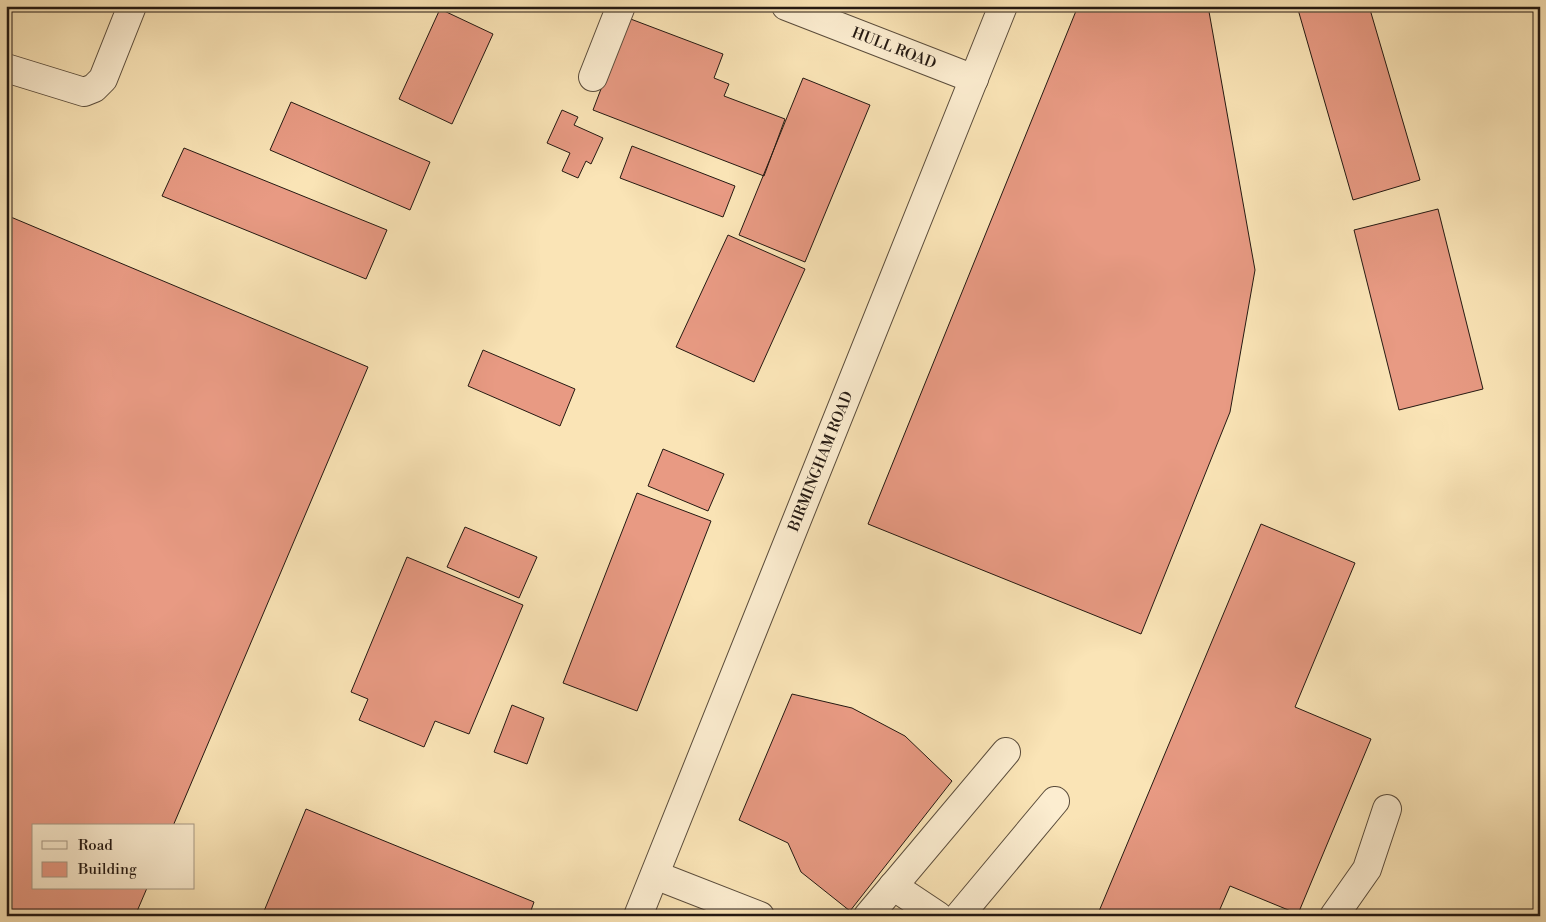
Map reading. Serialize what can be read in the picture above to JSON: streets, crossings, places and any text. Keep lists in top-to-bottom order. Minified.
{"streets":{"street":["HULL ROAD","BIRMINGHAM ROAD"]},"crossings":[["HULL ROAD","BIRMINGHAM ROAD"]],"legend":["Road","Building"]}
